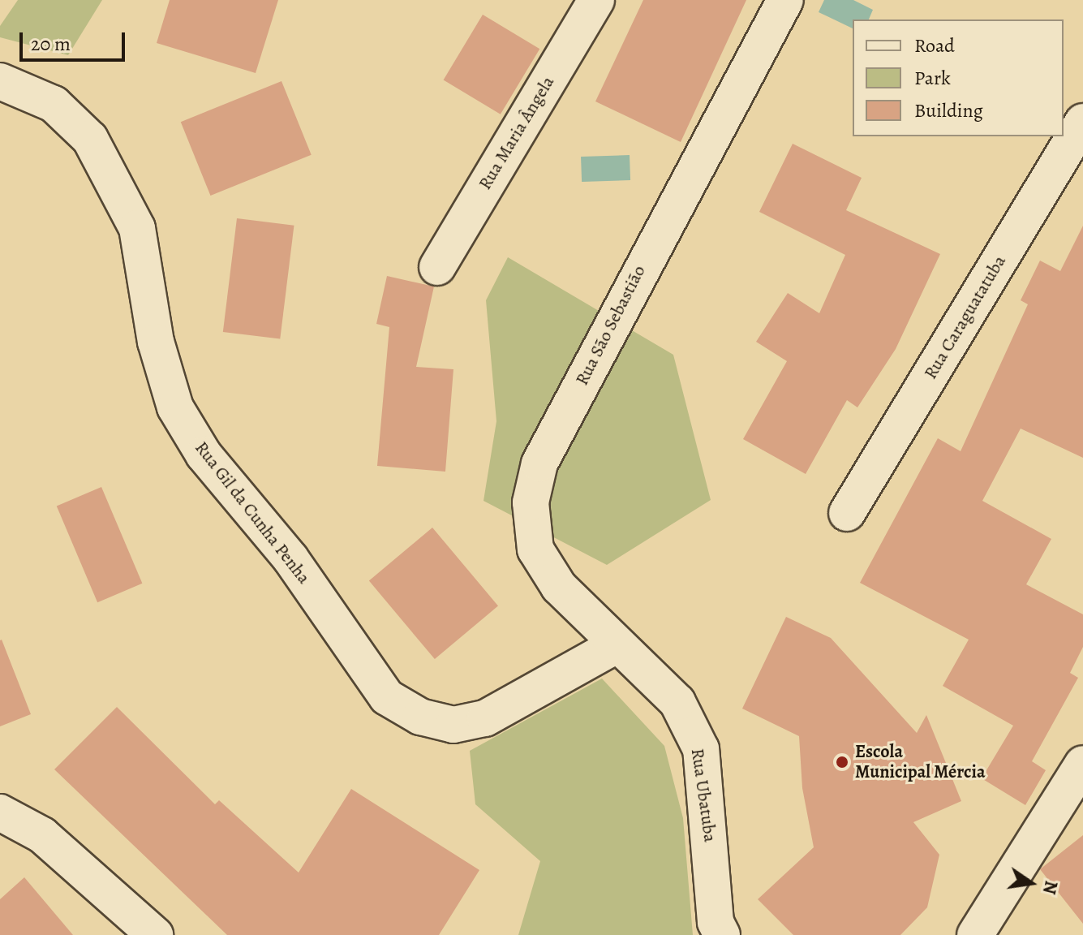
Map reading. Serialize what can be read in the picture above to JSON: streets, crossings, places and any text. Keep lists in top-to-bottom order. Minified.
{"streets":{"street":["Rua Maria Ângela","Rua Caraguatatuba","Rua São Sebastião","Rua Gil da Cunha Penha","Rua Ubatuba"]},"crossings":[["Rua São Sebastião","Rua Gil da Cunha Penha"],["Rua São Sebastião","Rua Ubatuba"],["Rua Gil da Cunha Penha","Rua Ubatuba"]],"places":["Escola Municipal Mércia"],"legend":["Road","Park","Building"],"scale_bar":"20 m","north":"right"}
